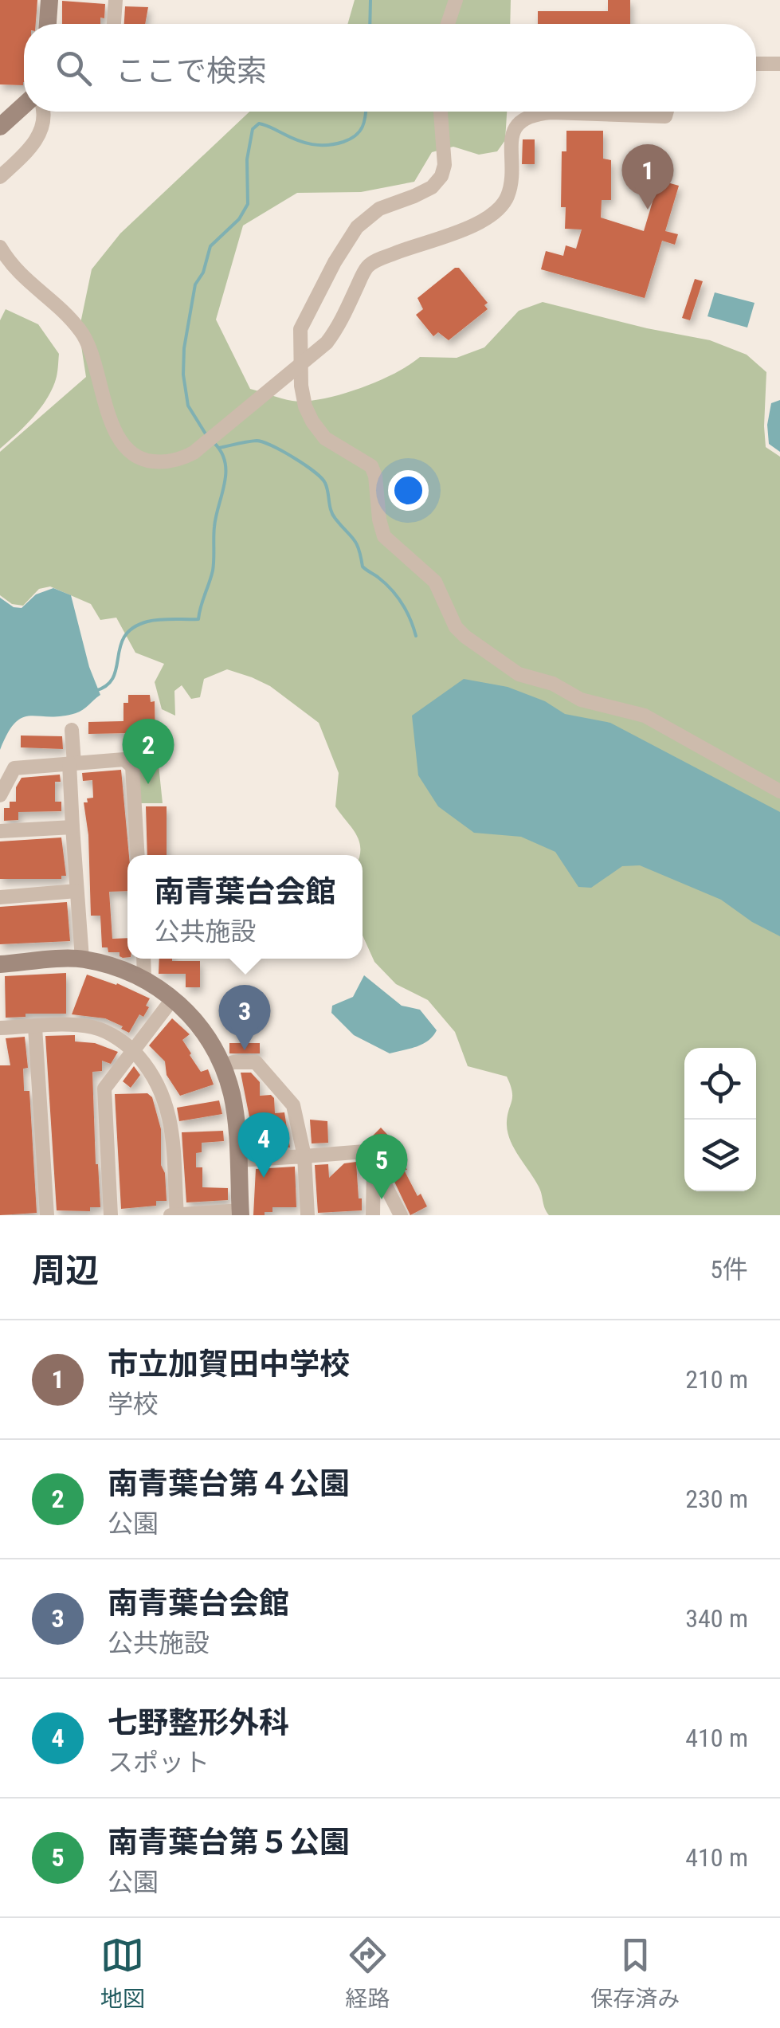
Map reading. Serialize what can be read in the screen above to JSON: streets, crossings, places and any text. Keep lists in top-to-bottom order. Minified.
{"page":{"search":"ここで検索","pins":["1","2","3","4","5"],"popup":["南青葉台会館","公共施設"],"heading":["周辺","5件"],"list":[{"mark":"1","name":"市立加賀田中学校","note":"学校","value":"210 m"},{"mark":"2","name":"南青葉台第４公園","note":"公園","value":"230 m"},{"mark":"3","name":"南青葉台会館","note":"公共施設","value":"340 m"},{"mark":"4","name":"七野整形外科","note":"スポット","value":"410 m"},{"mark":"5","name":"南青葉台第５公園","note":"公園","value":"410 m"}],"nav":["地図","経路","保存済み"]}}
